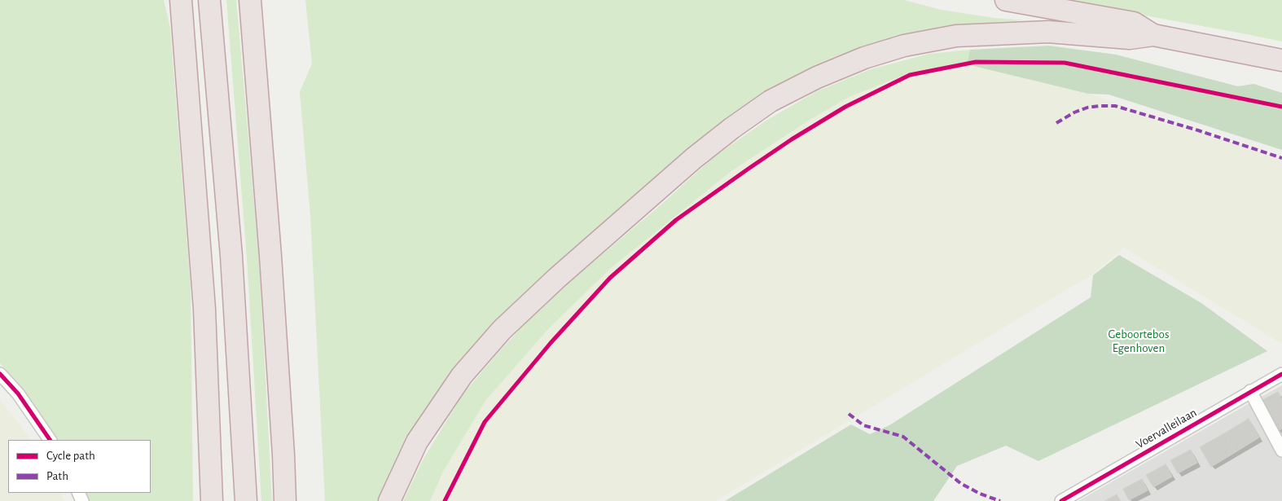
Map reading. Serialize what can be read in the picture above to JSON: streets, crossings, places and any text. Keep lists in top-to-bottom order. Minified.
{"streets":{"street":["Voervalleilaan"]},"parks":["Geboortebos Egenhoven"],"legend":["Cycle path","Path"]}
